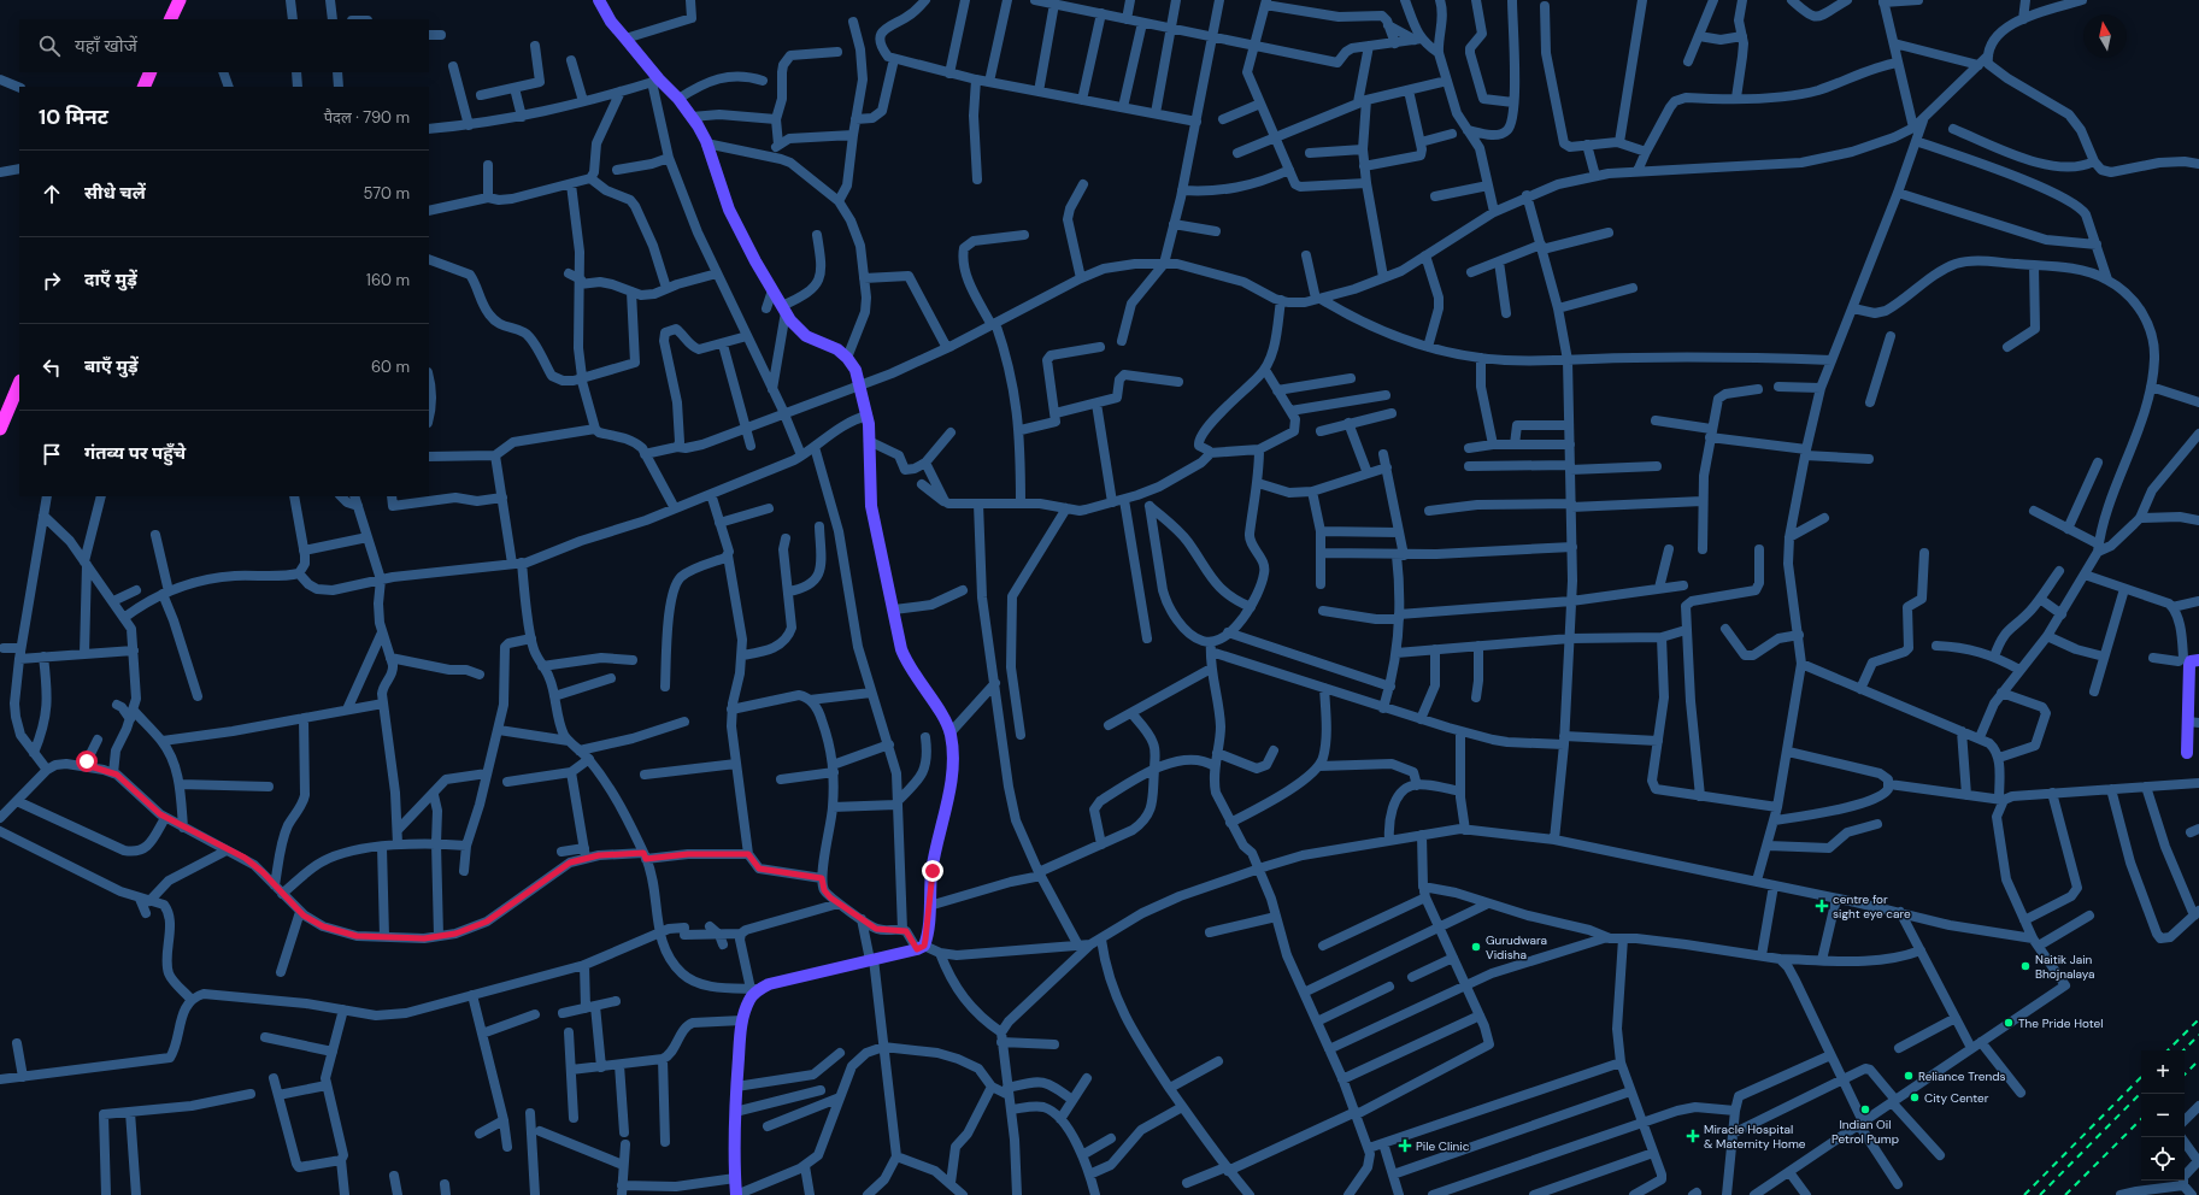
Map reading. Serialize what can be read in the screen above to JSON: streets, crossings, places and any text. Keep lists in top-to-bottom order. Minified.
{"places":{"health":["centre for sight eye care","Miracle Hospital & Maternity Home","Pile Clinic"],"other":["Gurudwara Vidisha","Naitik Jain Bhojnalaya","The Pride Hotel","Reliance Trends","City Center","Indian Oil Petrol Pump"]},"north":"top","page":{"search":"यहाँ खोजें","heading":["10 मिनट","पैदल · 790 m"],"list":[["सीधे चलें","570 m"],["दाएँ मुड़ें","160 m"],["बाएँ मुड़ें","60 m"],"गंतव्य पर पहुँचे"],"map_buttons":["+","−"]}}
